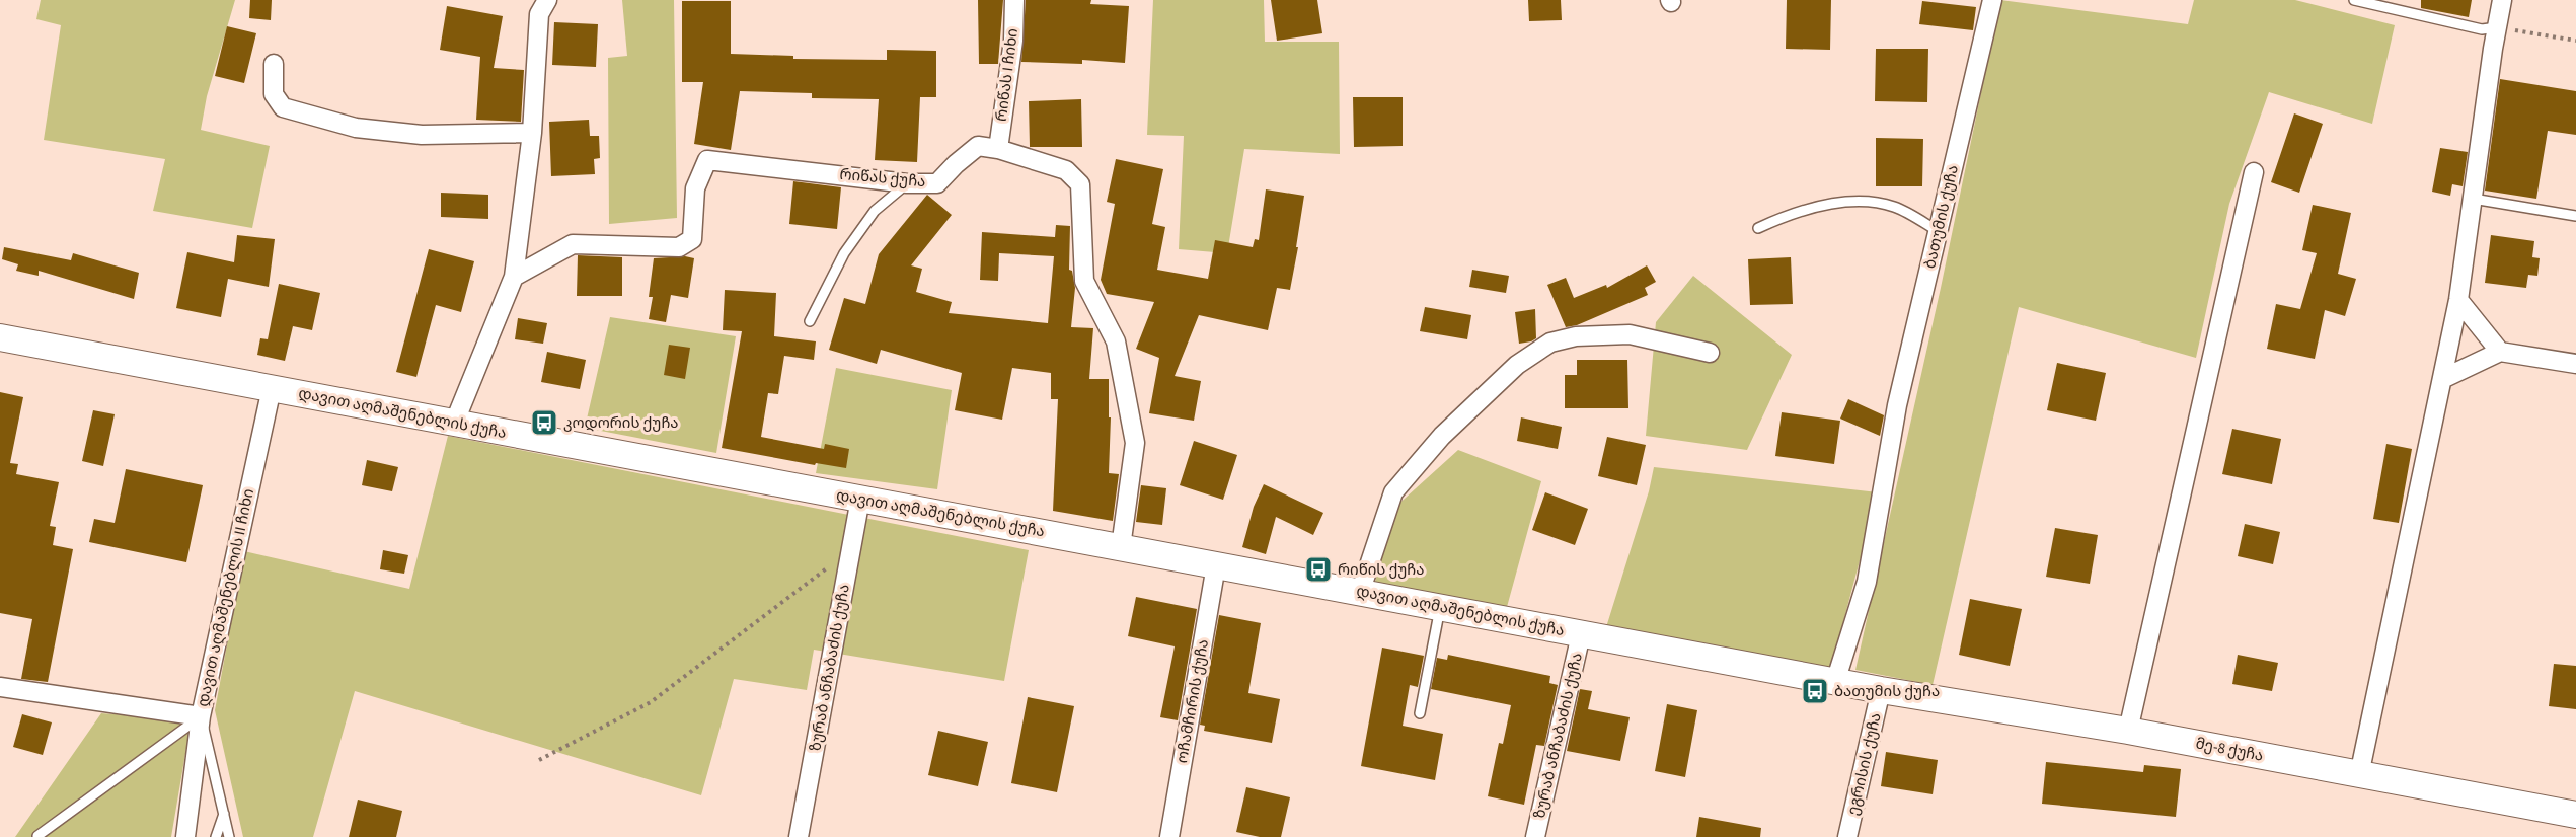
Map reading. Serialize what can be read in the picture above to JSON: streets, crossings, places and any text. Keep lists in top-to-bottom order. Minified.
{"streets":{"street":["რიწას I ჩიხი","რიწას ქუჩა","ბათუმის ქუჩა","დავით აღმაშენებლის ქუჩა","დავით აღმაშენებლის II ჩიხი","ზურაბ ანჩაბაძის ქუჩა","ოჩამჩირის ქუჩა","მე-8 ქუჩა","ეგრისის ქუჩა"]},"crossings":[["რიწას I ჩიხი","რიწას ქუჩა"],["რიწას ქუჩა","დავით აღმაშენებლის ქუჩა"],["ბათუმის ქუჩა","დავით აღმაშენებლის ქუჩა"],["დავით აღმაშენებლის ქუჩა","დავით აღმაშენებლის II ჩიხი"],["დავით აღმაშენებლის ქუჩა","ზურაბ ანჩაბაძის ქუჩა"],["დავით აღმაშენებლის ქუჩა","ოჩამჩირის ქუჩა"],["დავით აღმაშენებლის ქუჩა","მე-8 ქუჩა"],["დავით აღმაშენებლის ქუჩა","ეგრისის ქუჩა"],["მე-8 ქუჩა","ეგრისის ქუჩა"]],"places":{"bus stop":["კოდორის ქუჩა","რიწის ქუჩა","ბათუმის ქუჩა"]}}
